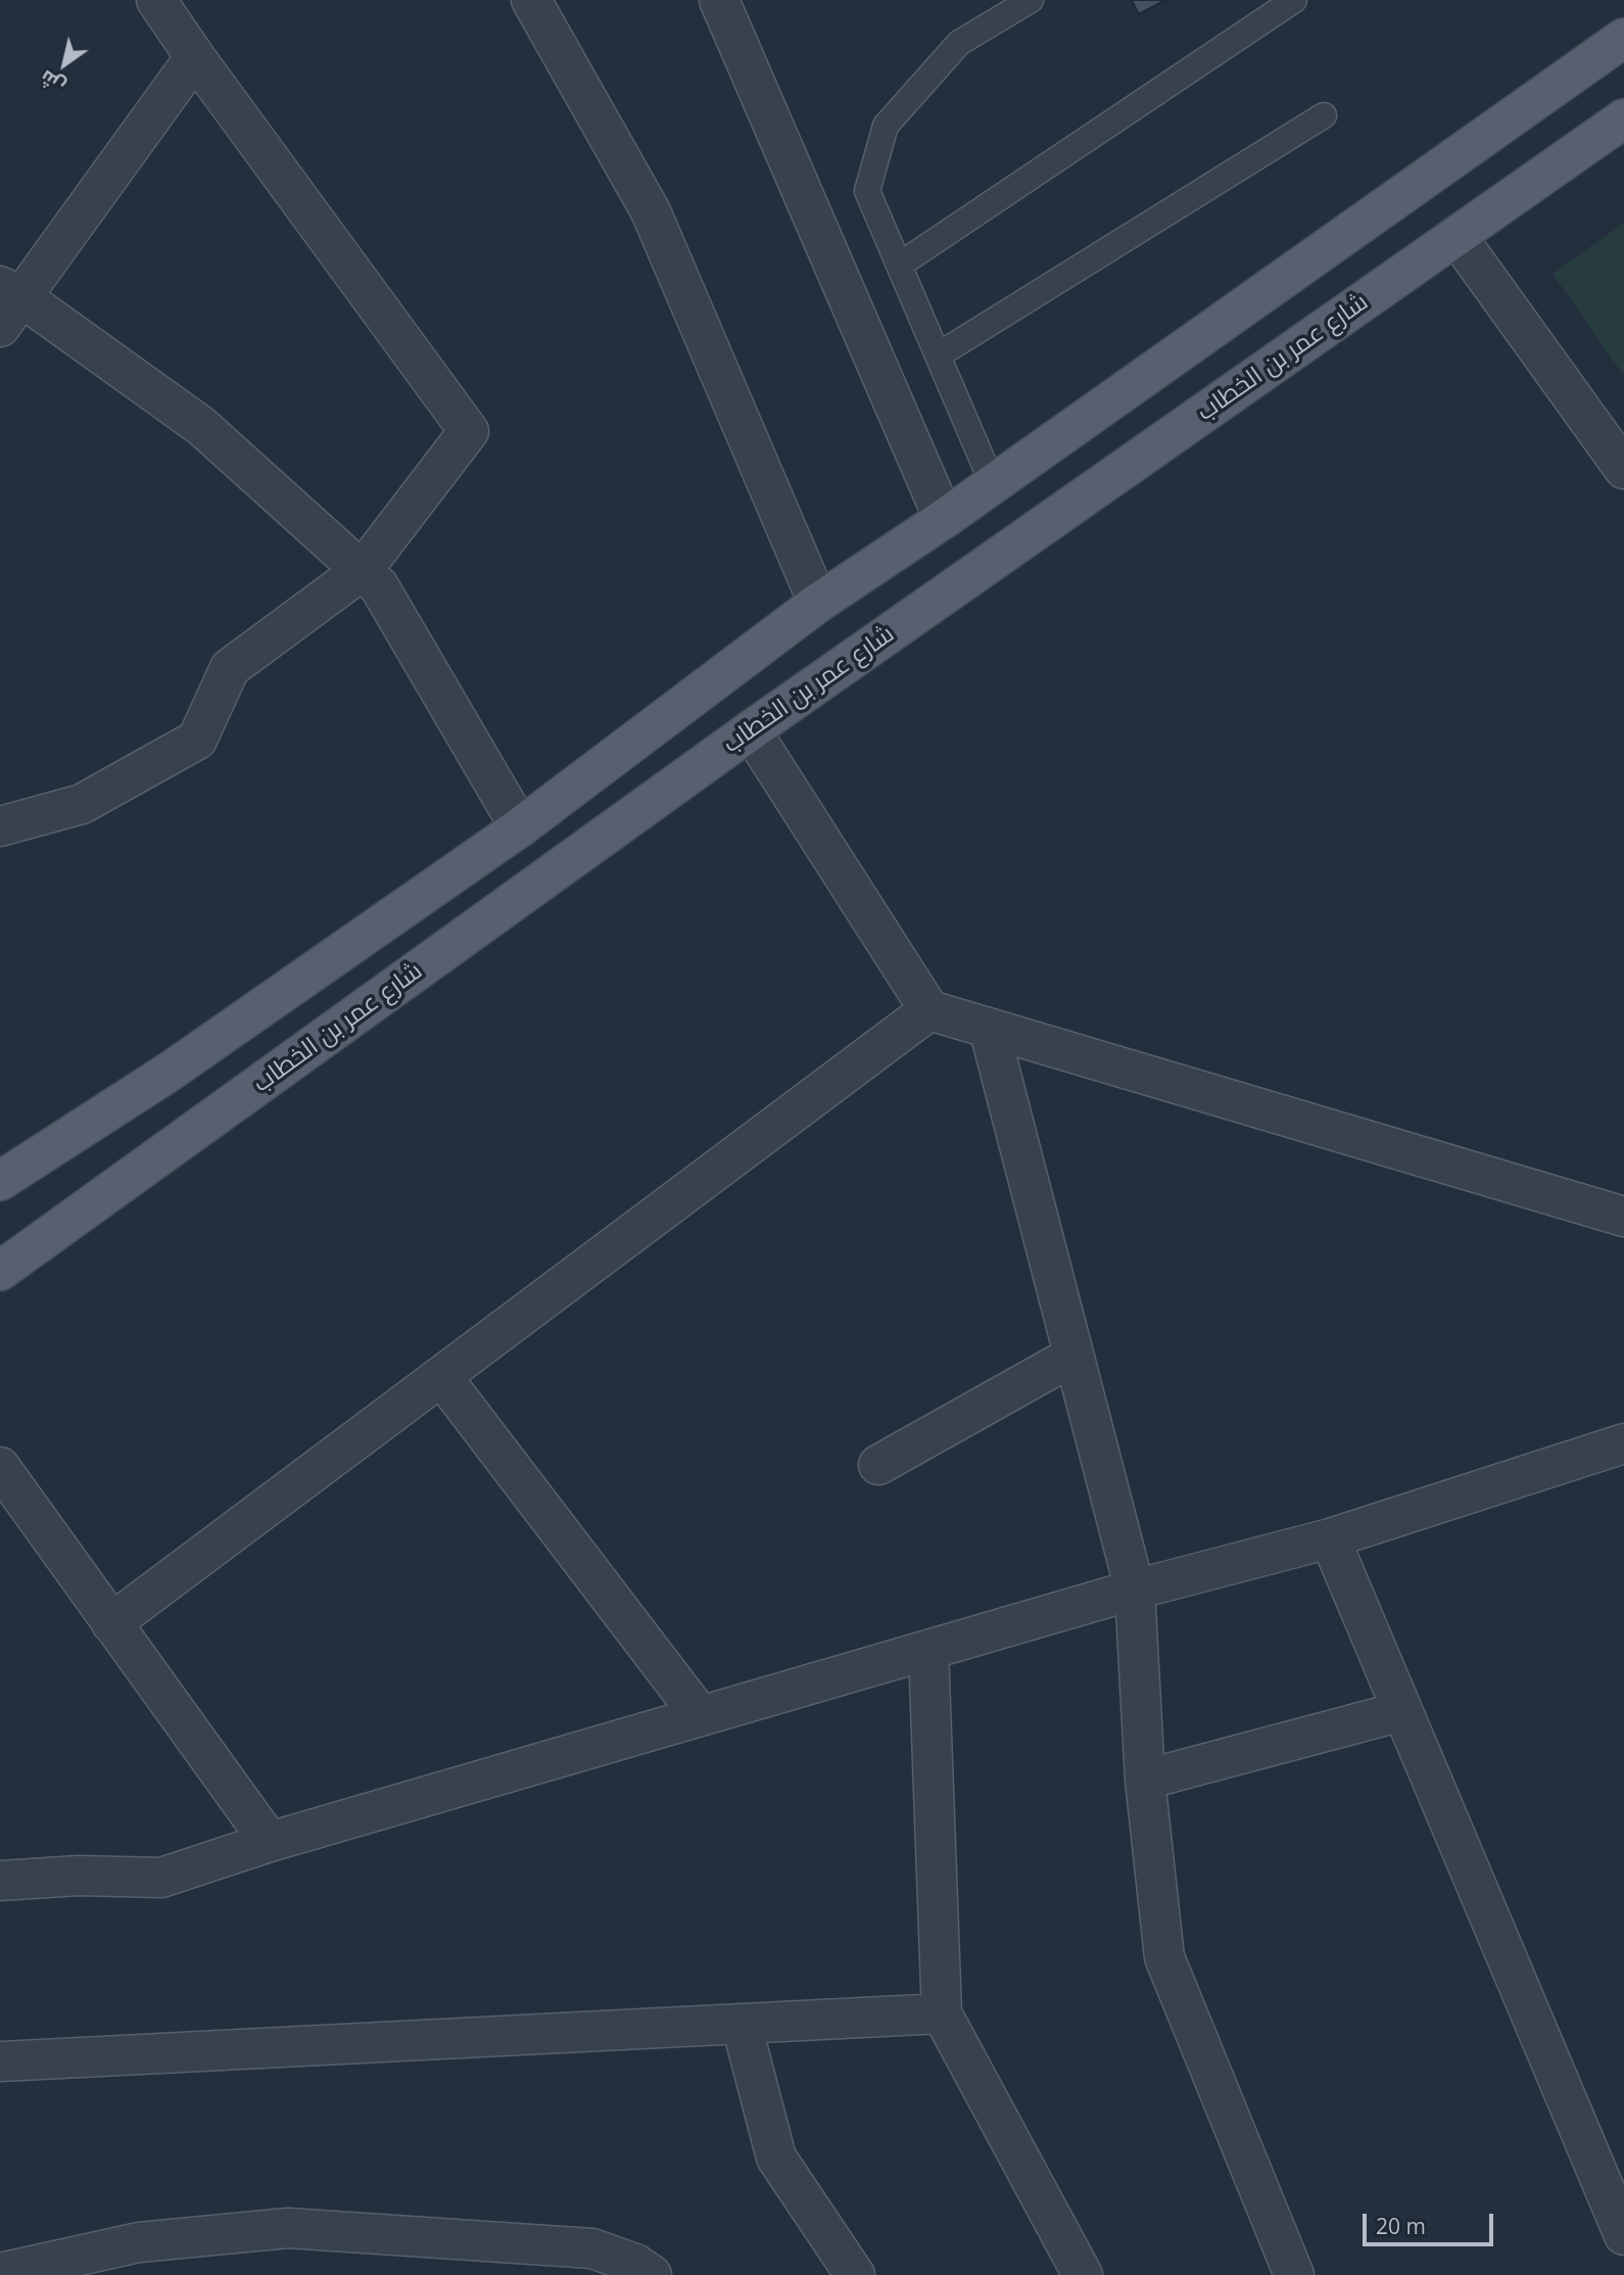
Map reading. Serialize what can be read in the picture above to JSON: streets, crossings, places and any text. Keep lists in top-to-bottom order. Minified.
{"streets":{"main road":["شارع عمر بن الخطاب"]},"scale_bar":"20 m","north":"bottom left"}
